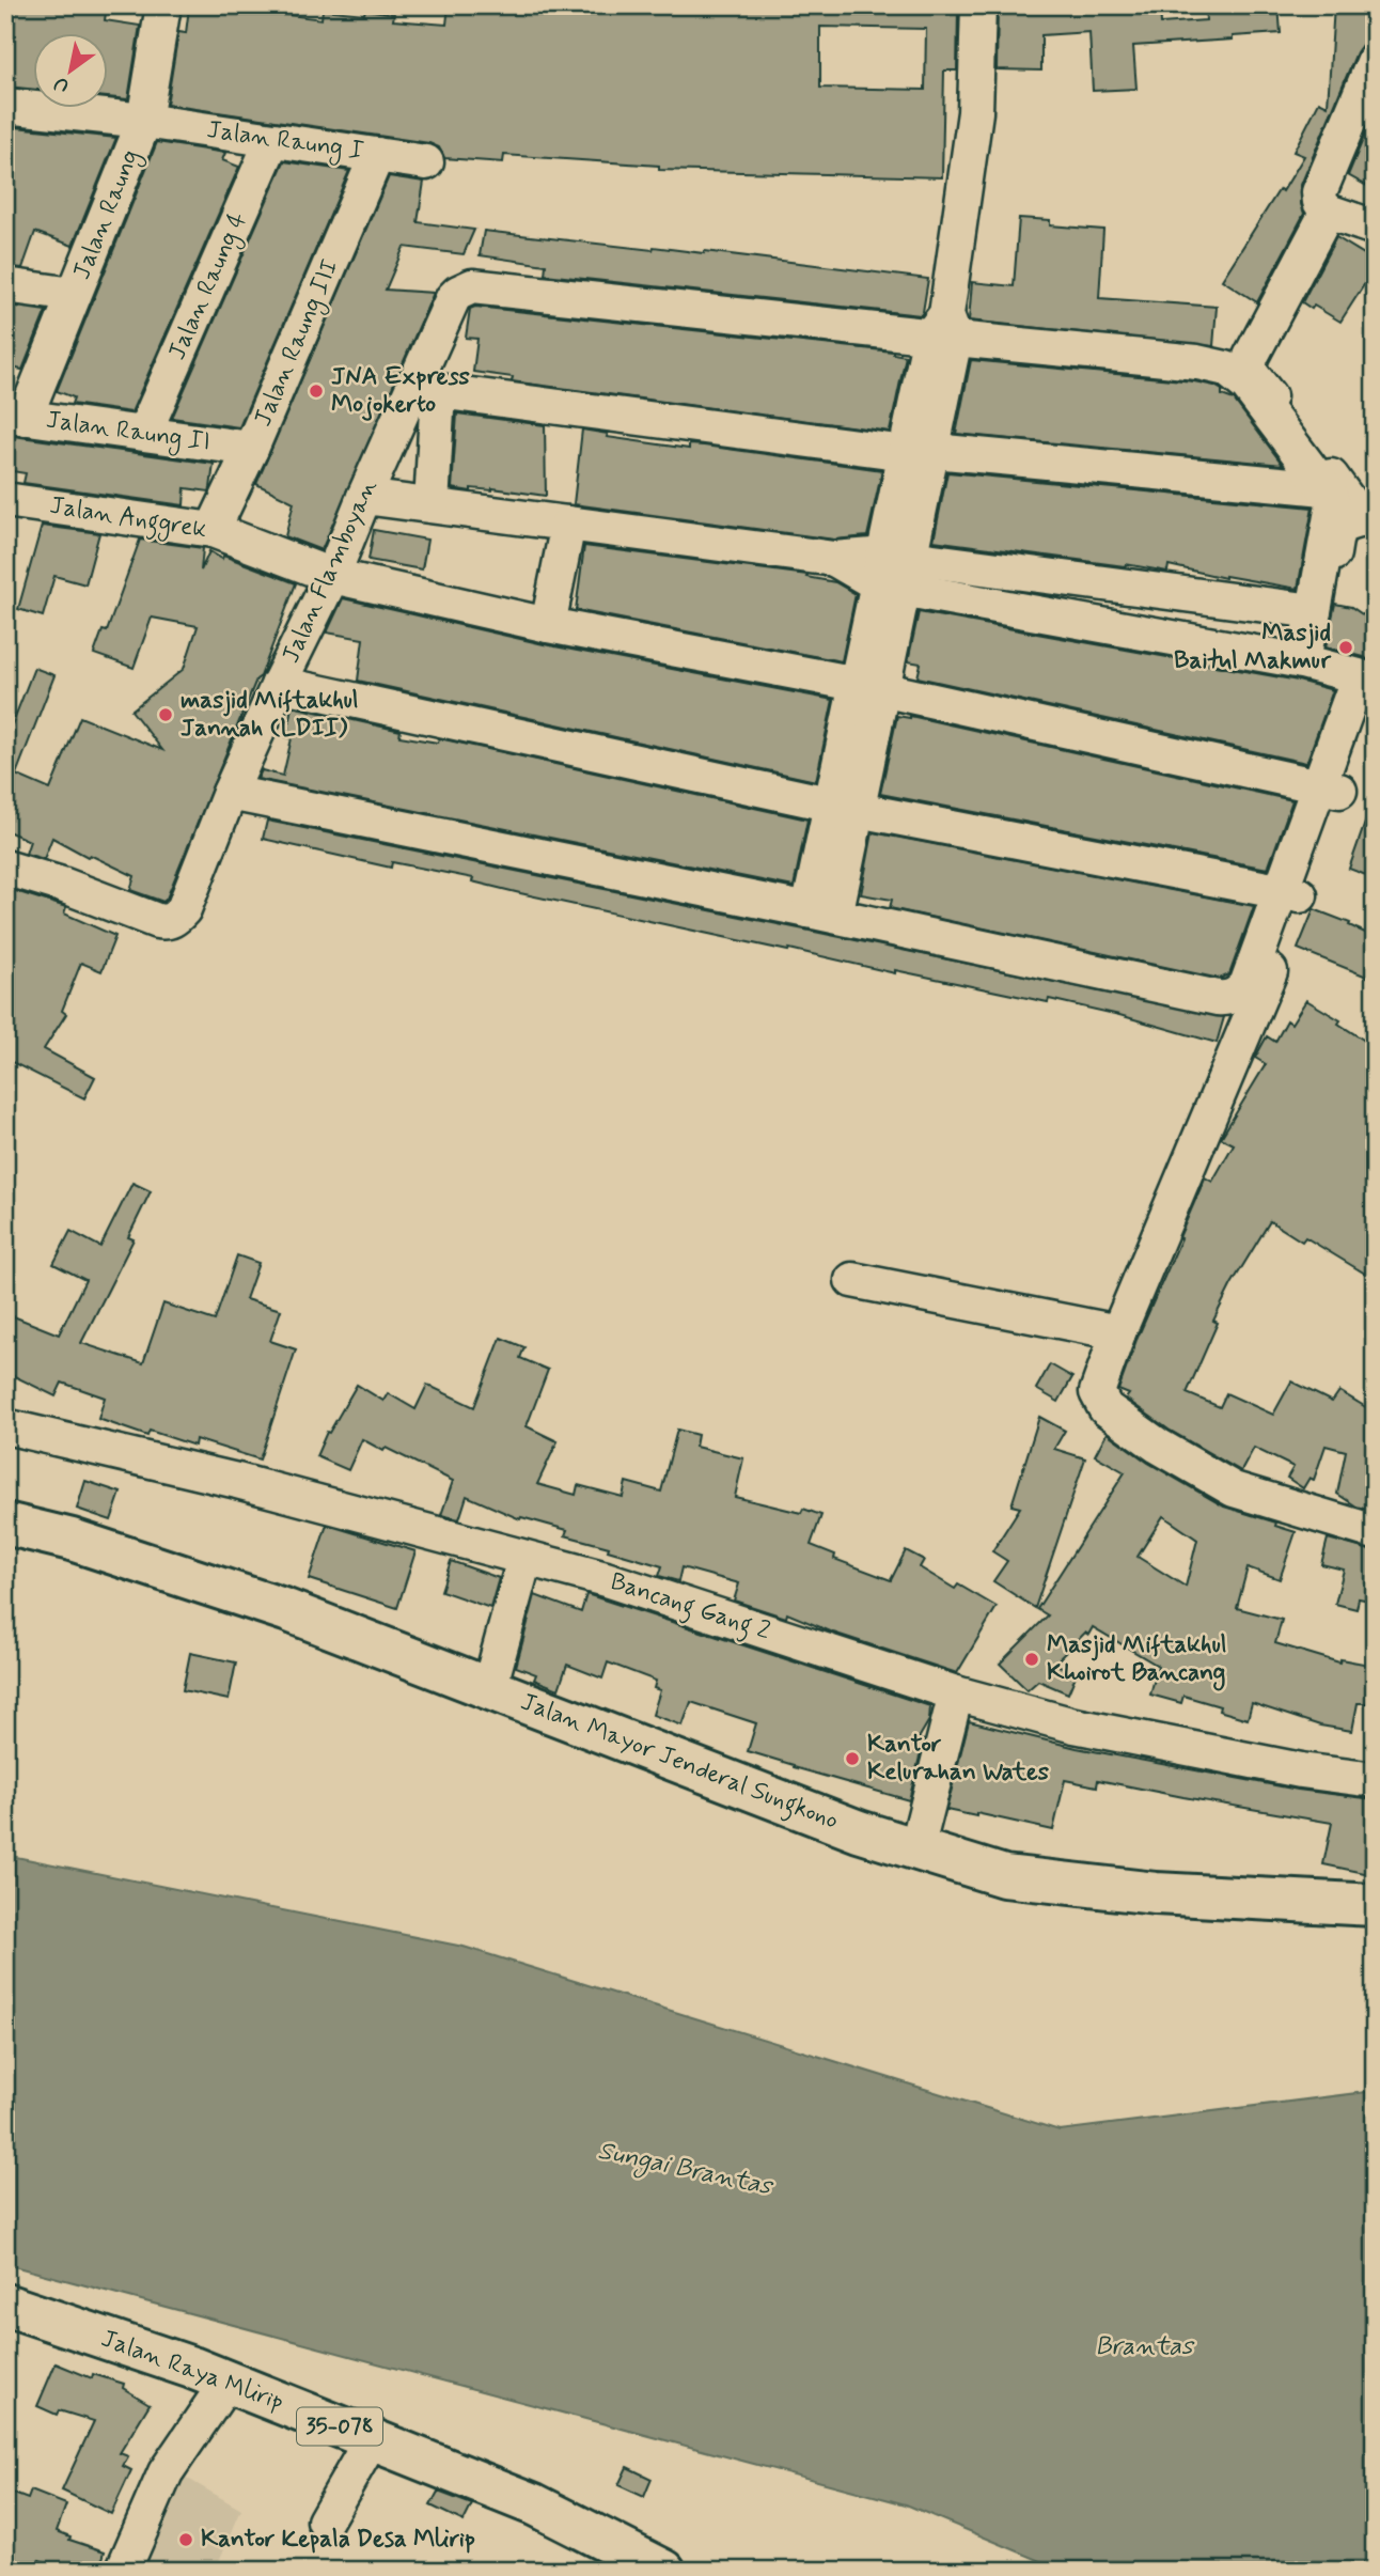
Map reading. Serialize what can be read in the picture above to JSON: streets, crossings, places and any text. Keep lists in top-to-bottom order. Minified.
{"streets":{"main road":["Jalan Mayor Jenderal Sungkono","Jalan Raya Mlirip","35-078"],"street":["Jalan Raung I","Jalan Raung","Jalan Raung 4","Jalan Raung III","Jalan Raung II","Jalan Anggrek","Jalan Flamboyan","Bancang Gang 2"]},"crossings":[["Jalan Raung I","Jalan Raung"],["Jalan Raung I","Jalan Raung 4"],["Jalan Raung I","Jalan Raung III"],["Jalan Raung","Jalan Raung II"],["Jalan Raung 4","Jalan Raung II"],["Jalan Raung III","Jalan Raung II"],["Jalan Raung III","Jalan Anggrek"],["Jalan Anggrek","Jalan Flamboyan"]],"water":["Sungai Brantas","Brantas"],"places":["JNA Express Mojokerto","Masjid Baitul Makmur","masjid Miftakhul Jannah (LDII)","Masjid Miftakhul Khoirot Bancang","Kantor Kelurahan Wates","Kantor Kepala Desa Mlirip"],"north":"bottom left"}
